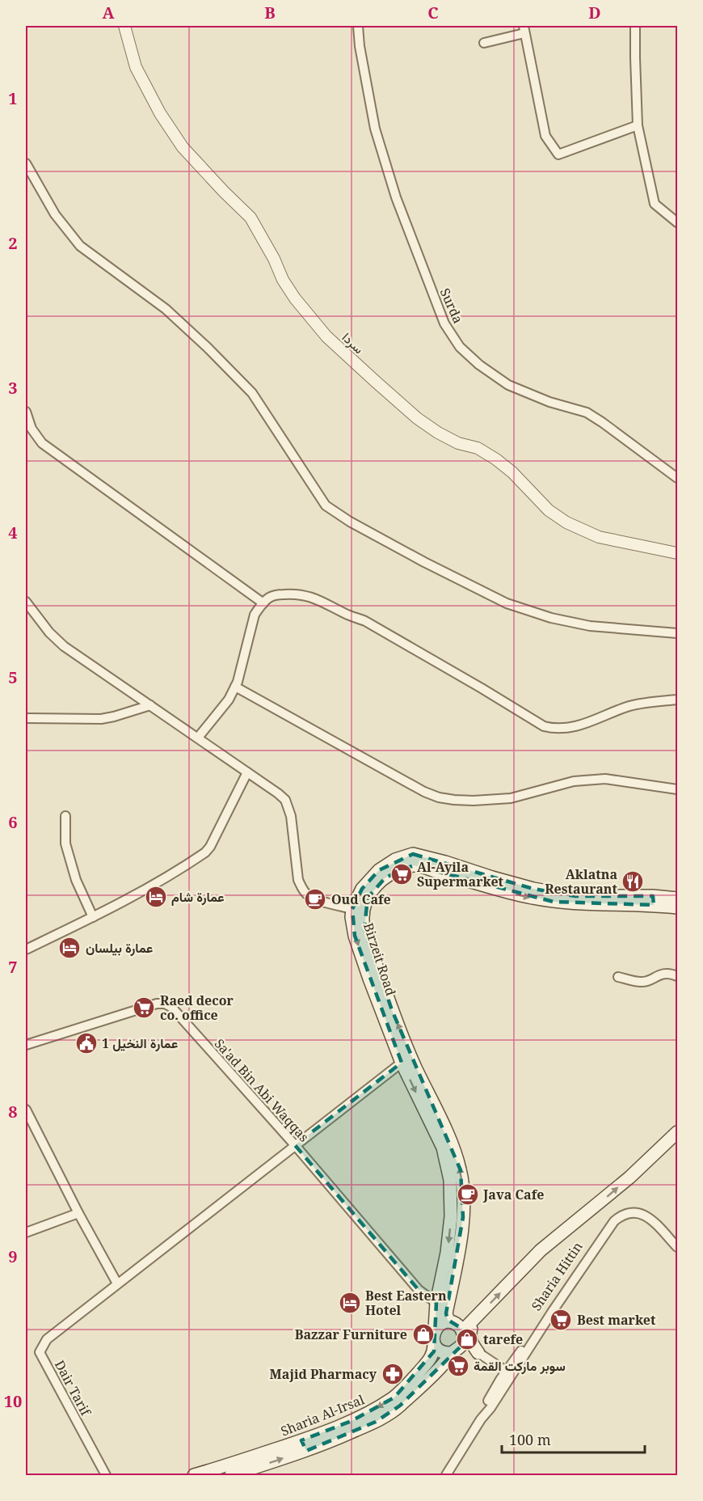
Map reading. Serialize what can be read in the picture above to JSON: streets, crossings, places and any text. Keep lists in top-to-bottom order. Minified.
{"streets":{"main road":["Birzeit Road","Sharia Al-Irsal"],"street":["Surda","سردا","Sa'ad Bin Abi Waqqas","Sharia Hittin","Dair Tarif"]},"crossings":[["Birzeit Road","Sa'ad Bin Abi Waqqas"],["Birzeit Road","Sharia Al-Irsal"]],"places":{"supermarket":["Al-Ayila Supermarket","Raed decor co. office","Best market","سوبر ماركت القمة"],"restaurant":["Aklatna Restaurant"],"hotel":["عمارة شام","عمارة بيلسان","Best Eastern Hotel"],"cafe":["Oud Cafe","Java Cafe"],"public building":["عمارة النخيل 1"],"shop":["Bazzar Furniture","tarefe"],"pharmacy":["Majid Pharmacy"]},"scale_bar":"100 m","grid":{"columns":["A","B","C","D"],"rows":["1","2","3","4","5","6","7","8","9","10"]}}
